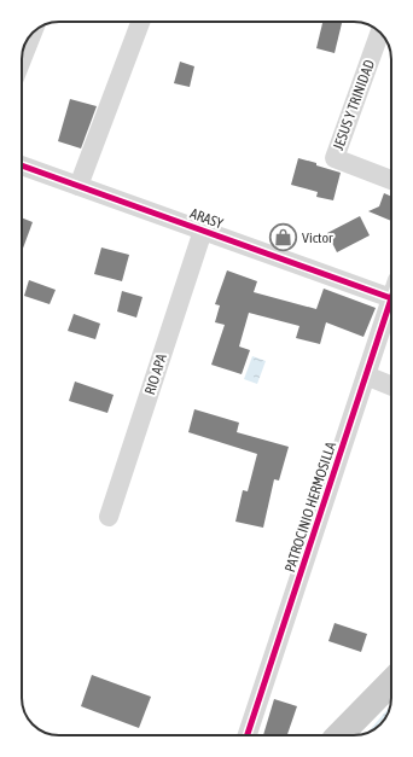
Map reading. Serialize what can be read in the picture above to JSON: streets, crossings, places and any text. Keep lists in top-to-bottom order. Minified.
{"streets":{"street":["JESUS Y TRINIDAD","ARASY","RIO APA","PATROCINIO HERMOSILLA"]},"crossings":[["ARASY","RIO APA"],["ARASY","PATROCINIO HERMOSILLA"]],"places":{"shop":["Victor"]}}
